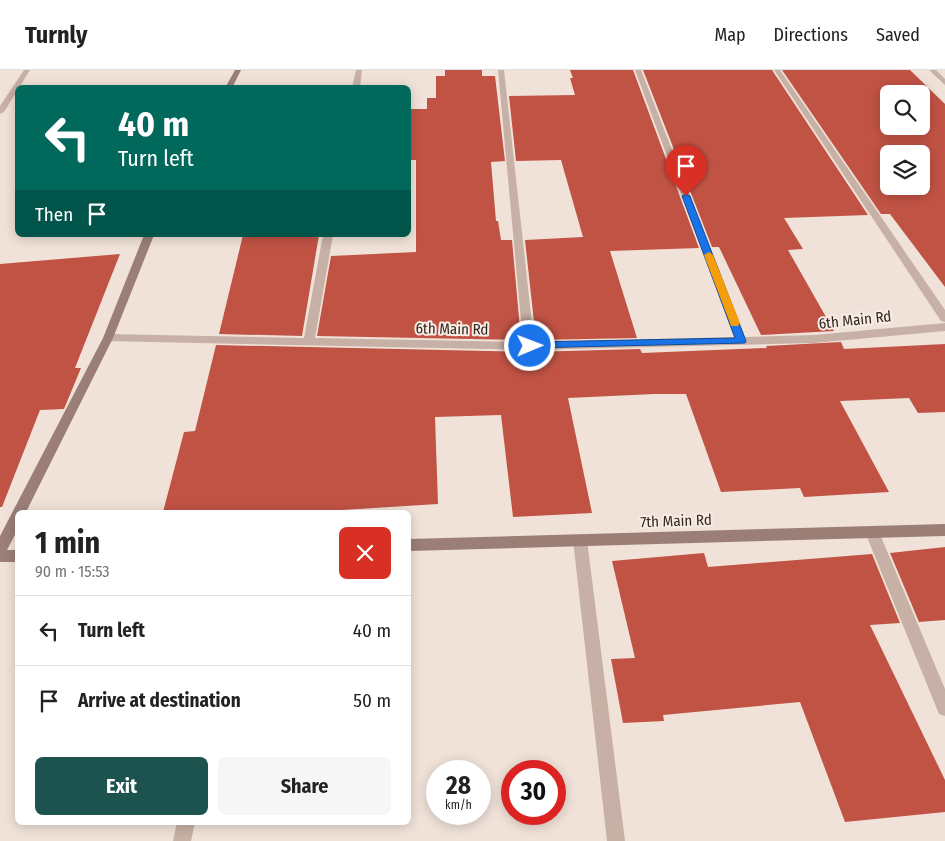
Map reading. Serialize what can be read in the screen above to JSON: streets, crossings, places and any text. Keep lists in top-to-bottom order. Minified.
{"streets":{"street":["6th Main Rd","7th Main Rd"]},"page":{"header":"Turnly","nav":["Map","Directions","Saved"],"turn":["40 m","Turn left"],"then":"Then","heading":["1 min","90 m · 15:53"],"list":[{"name":"Turn left","value":"40 m"},{"name":"Arrive at destination","value":"50 m"}],"buttons":["Exit","Share"],"speed":"28 km/h","limit":"30"}}
